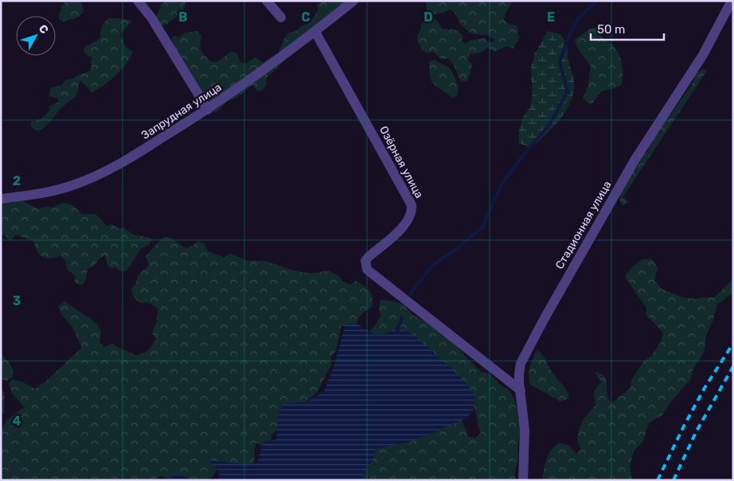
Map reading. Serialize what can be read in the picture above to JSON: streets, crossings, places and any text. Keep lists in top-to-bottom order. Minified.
{"streets":{"street":["Запрудная улица","Озёрная улица","Стадионная улица"]},"crossings":[["Запрудная улица","Озёрная улица"],["Озёрная улица","Стадионная улица"]],"scale_bar":"50 m","north":"top right","grid":{"columns":["B","C","D","E"],"rows":["2","3","4"]}}
